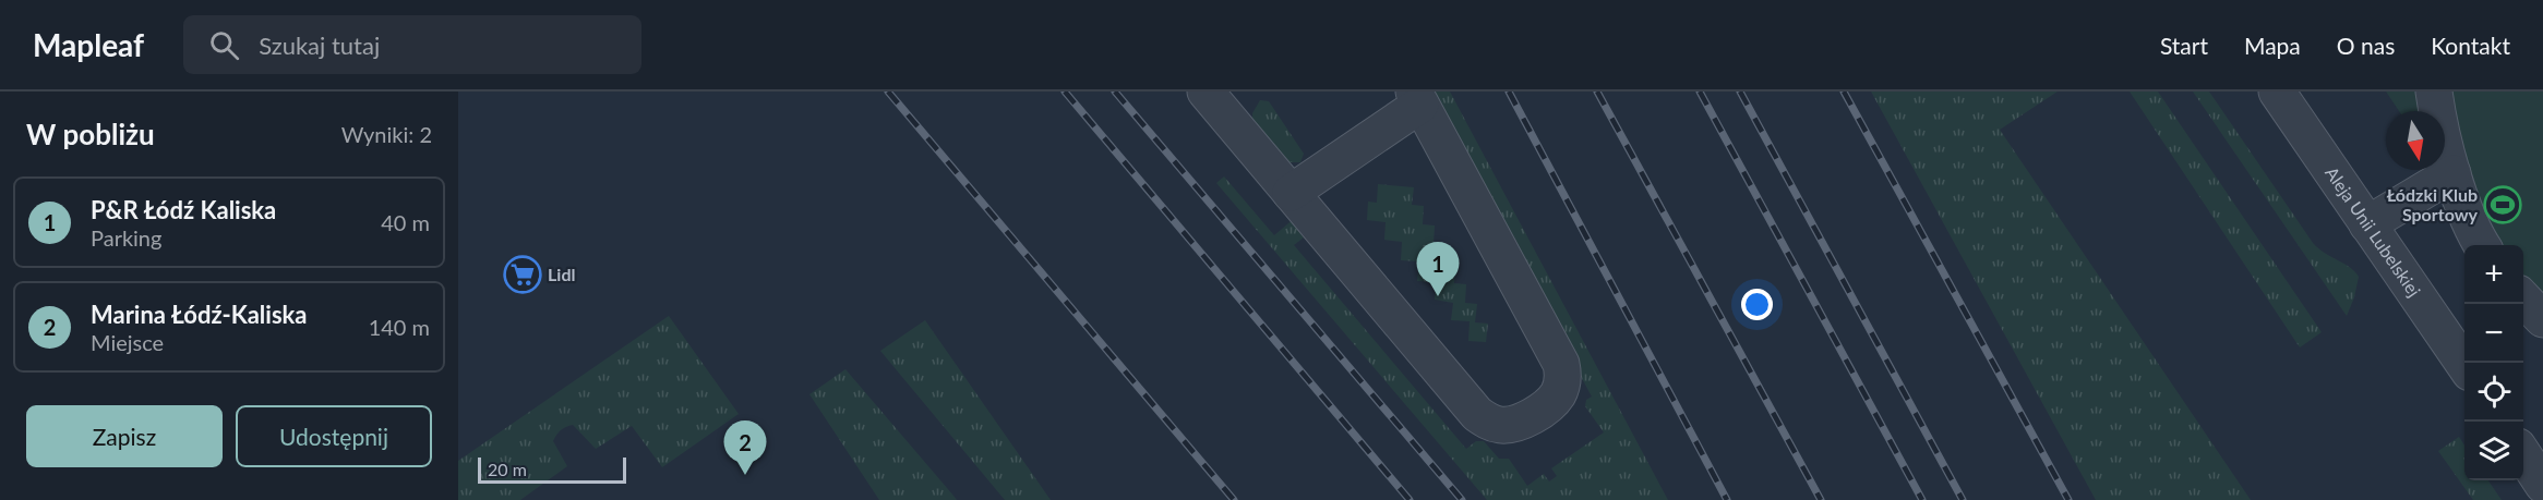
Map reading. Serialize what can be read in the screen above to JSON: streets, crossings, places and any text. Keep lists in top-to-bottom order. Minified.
{"streets":{"street":["Aleja Unii Lubelskiej"]},"places":{"sports":["Łódzki Klub Sportowy"],"supermarket":["Lidl"]},"scale_bar":"20 m","north":"bottom","page":{"header":"Mapleaf","search":"Szukaj tutaj","nav":["Start","Mapa","O nas","Kontakt"],"heading":["W pobliżu","Wyniki: 2"],"list":[{"mark":"1","name":"P&R Łódź Kaliska","note":"Parking","value":"40 m"},{"mark":"2","name":"Marina Łódź-Kaliska","note":"Miejsce","value":"140 m"}],"pins":["1","2"],"map_buttons":["+","−"],"buttons":["Zapisz","Udostępnij"],"scale":"20 m"}}
